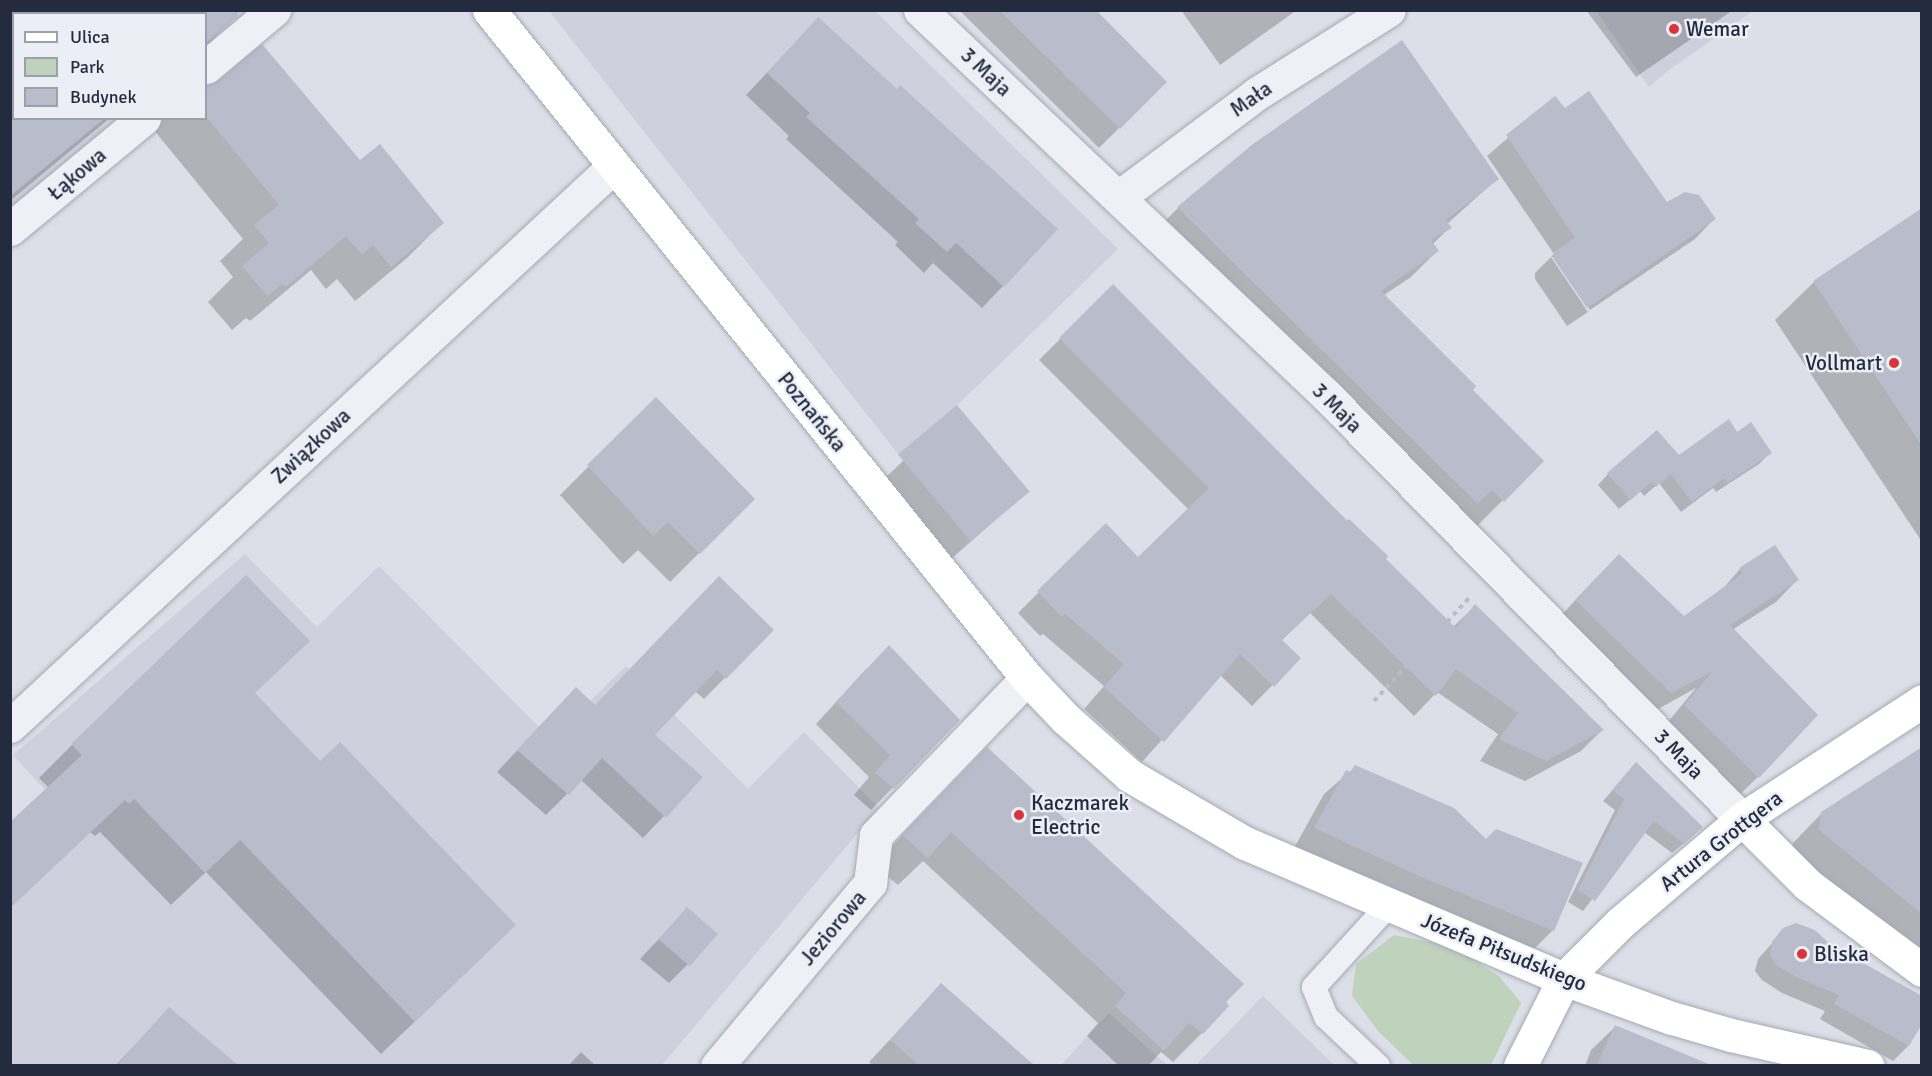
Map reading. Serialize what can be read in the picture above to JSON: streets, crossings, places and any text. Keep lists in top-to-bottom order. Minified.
{"streets":{"street":["3 Maja","Mała","Łąkowa","Poznańska","Związkowa","Artura Grottgera","Jeziorowa","Józefa Piłsudskiego"]},"crossings":[["3 Maja","Mała"],["3 Maja","Artura Grottgera"],["Poznańska","Związkowa"],["Poznańska","Jeziorowa"],["Poznańska","Józefa Piłsudskiego"],["Artura Grottgera","Józefa Piłsudskiego"]],"places":["Wemar","Vollmart","Kaczmarek Electric","Bliska"],"legend":["Ulica","Park","Budynek"]}
